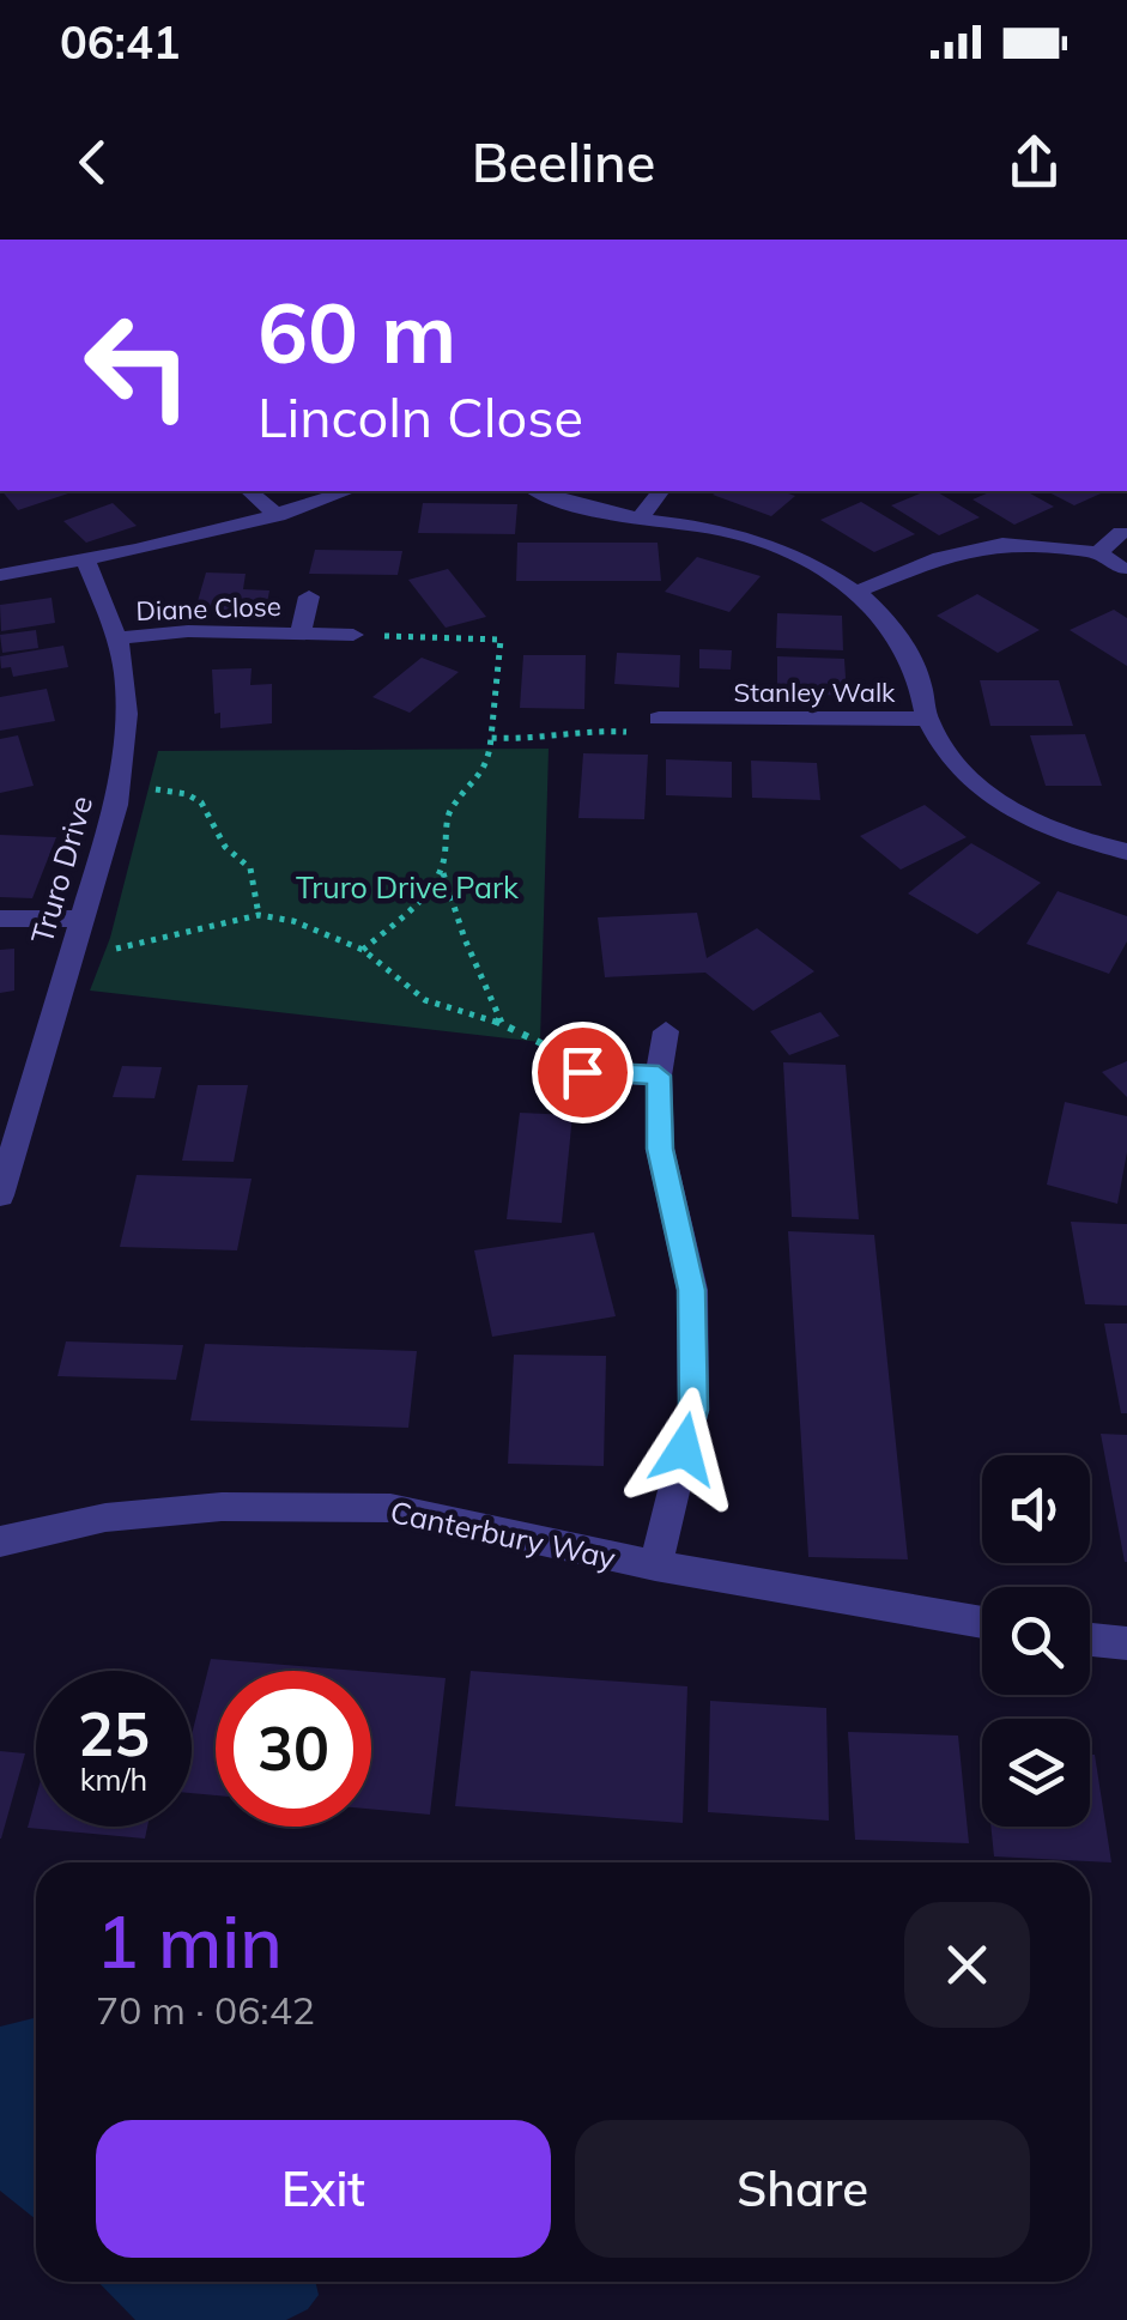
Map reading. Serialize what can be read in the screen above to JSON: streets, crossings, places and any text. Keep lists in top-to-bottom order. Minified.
{"streets":{"street":["Diane Close","Stanley Walk","Truro Drive","Canterbury Way"]},"crossings":[["Diane Close","Truro Drive"]],"parks":["Truro Drive Park"],"page":{"status":"06:41","header":"Beeline","turn":["60 m","Lincoln Close"],"speed":"25 km/h","limit":"30","heading":["1 min","70 m · 06:42"],"buttons":["Exit","Share"]}}
